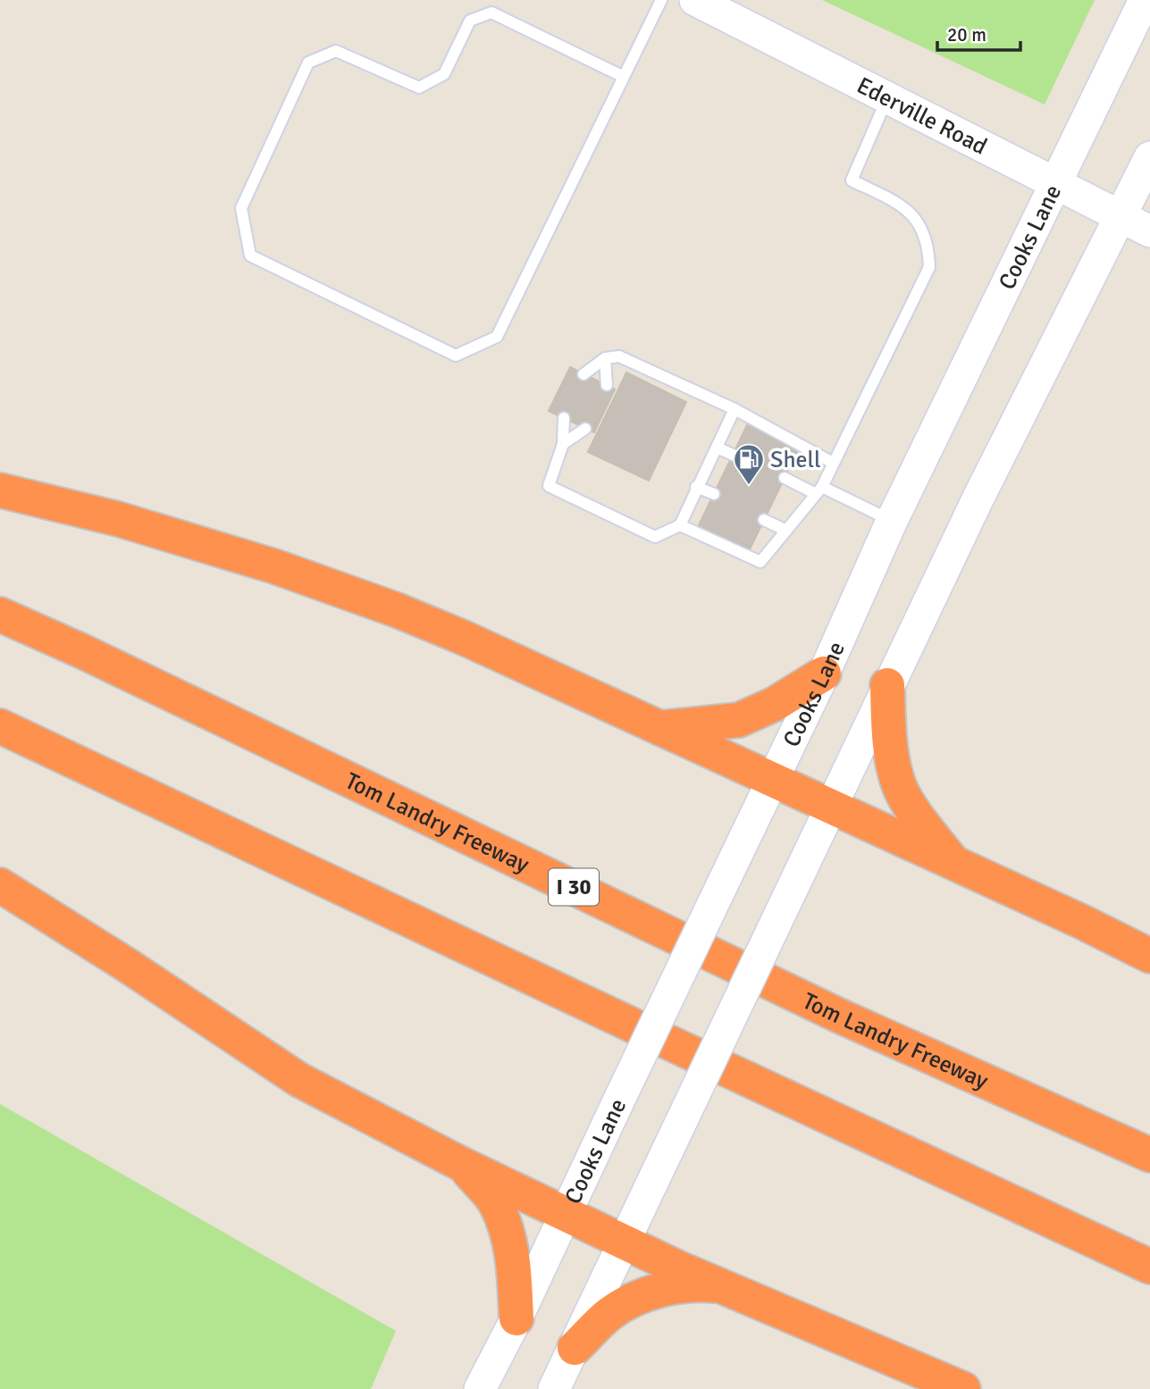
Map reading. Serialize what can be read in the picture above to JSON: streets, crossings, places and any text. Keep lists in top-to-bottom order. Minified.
{"streets":{"highway":["Tom Landry Freeway","I 30"],"main road":["Ederville Road","Cooks Lane"]},"crossings":[["Ederville Road","Cooks Lane"]],"places":{"fuel station":["Shell"]},"scale_bar":"20 m"}
